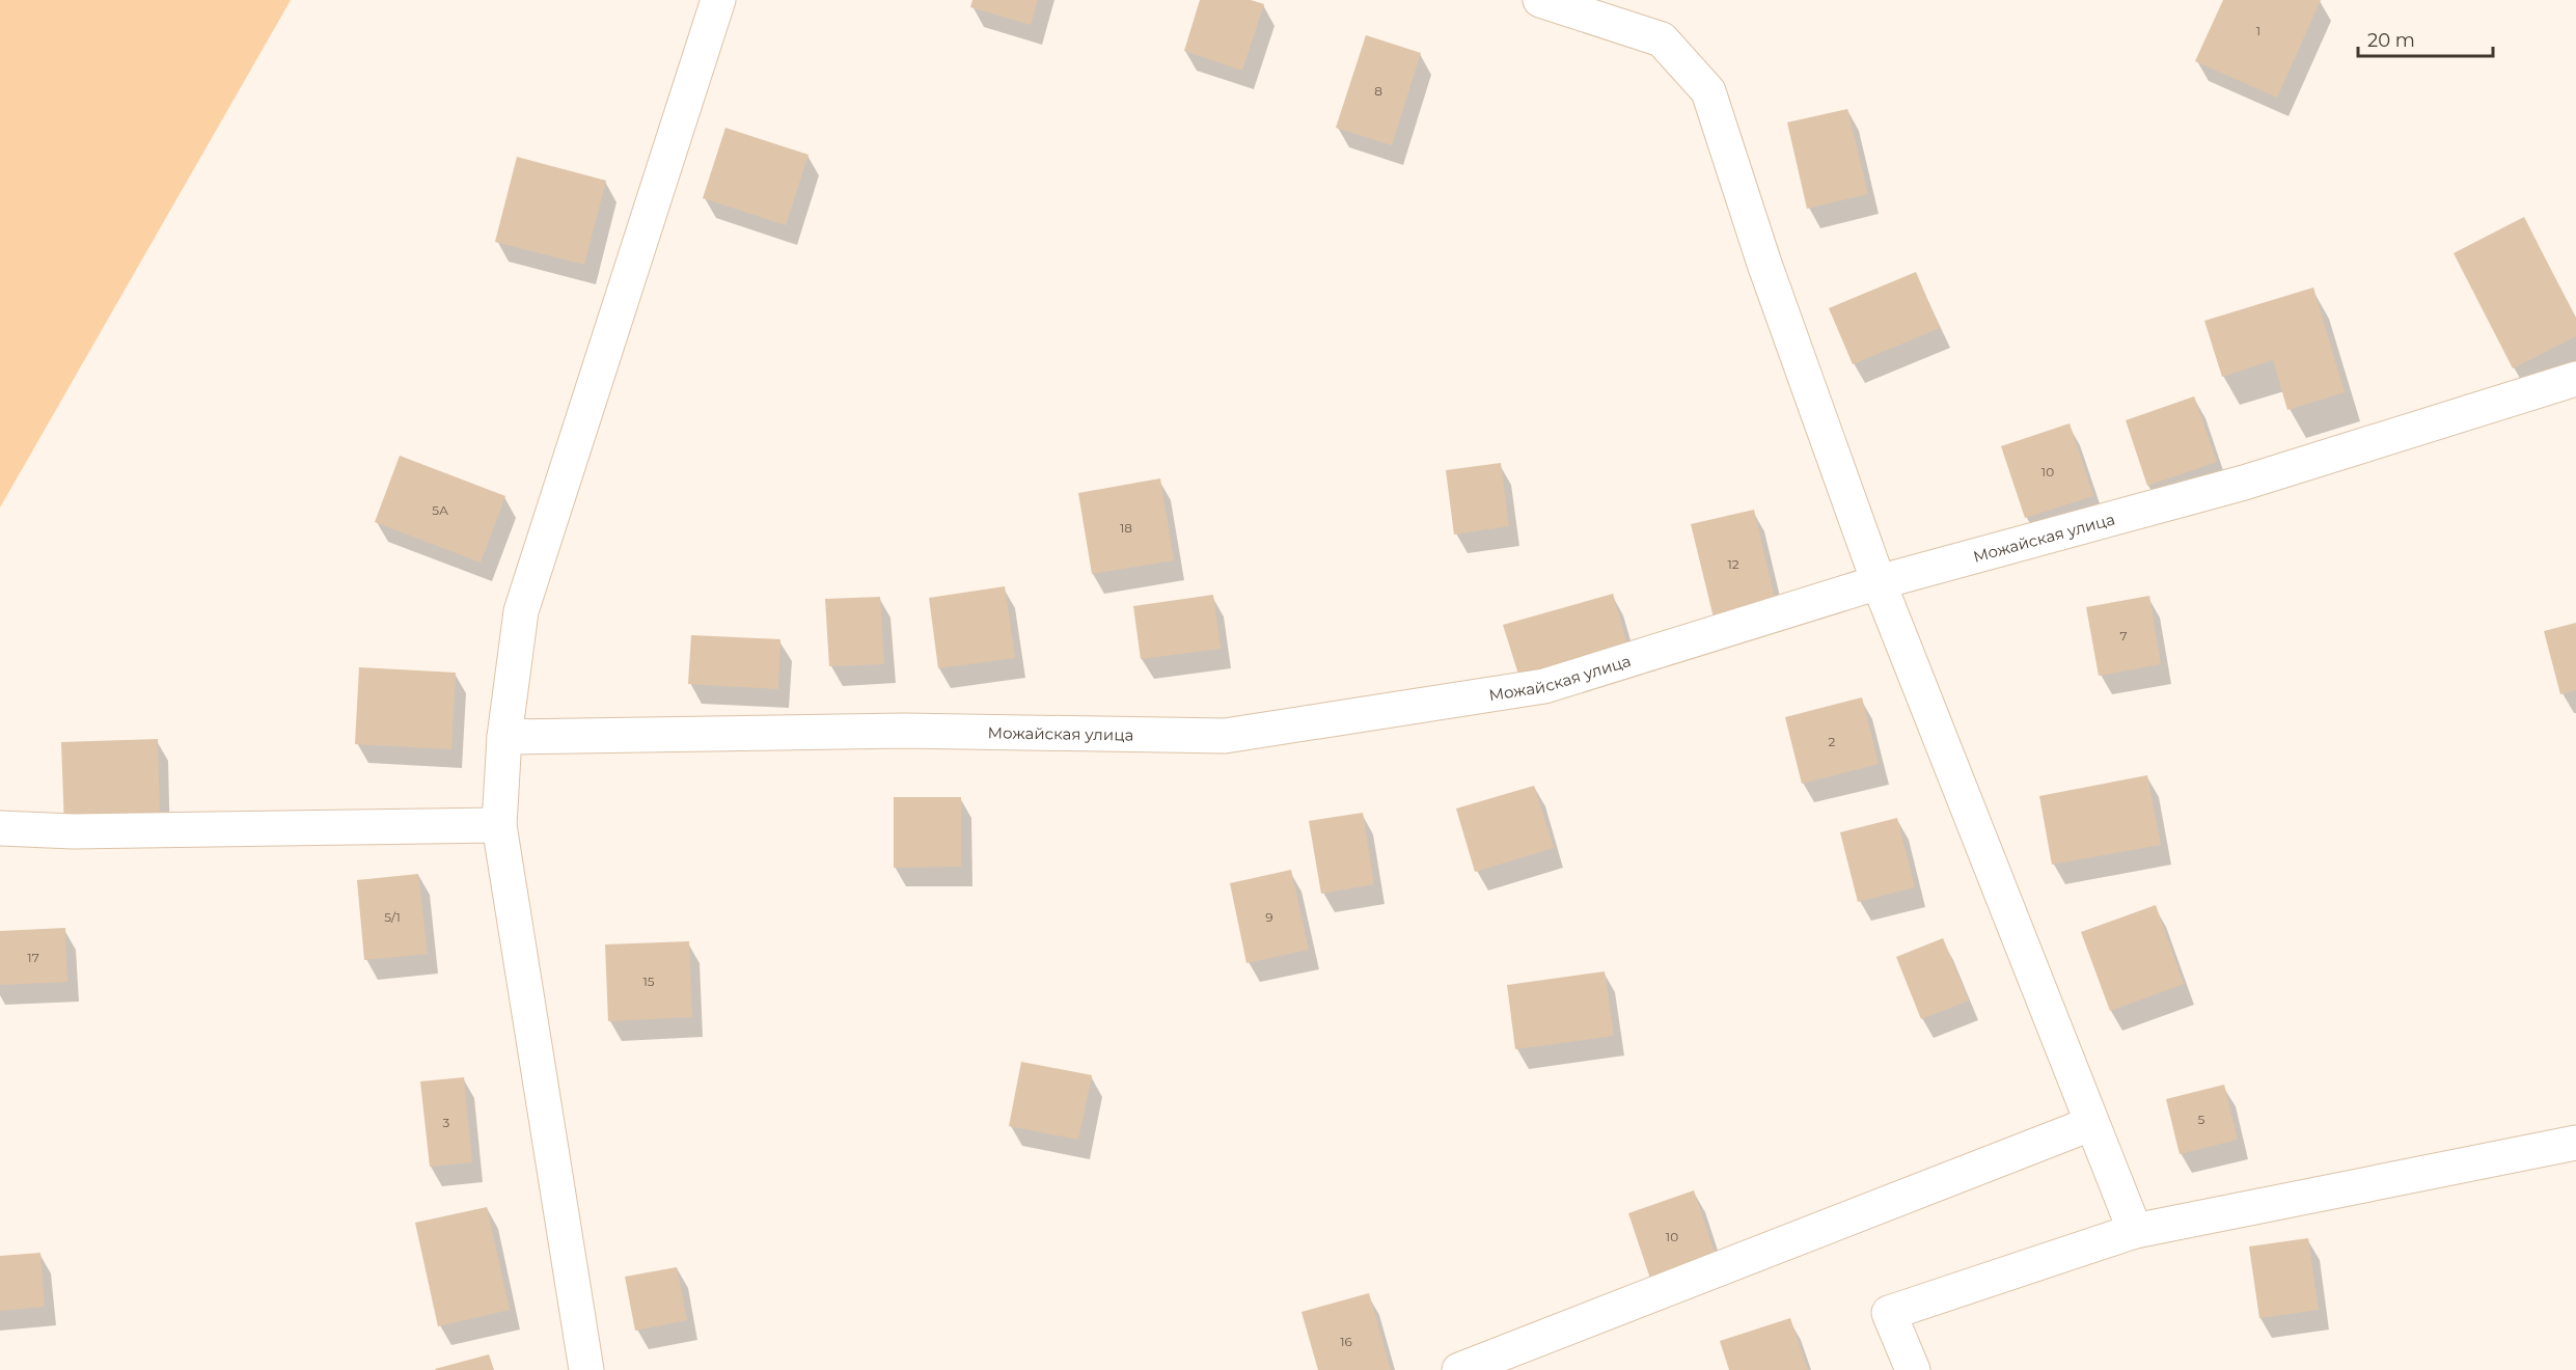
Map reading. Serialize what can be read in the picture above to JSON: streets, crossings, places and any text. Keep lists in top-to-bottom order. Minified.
{"streets":{"street":["Можайская улица"]},"house_numbers":["1","8","10","5А","18","12","7","2","5/1","9","17","15","5","3","10","16"],"scale_bar":"20 m"}
